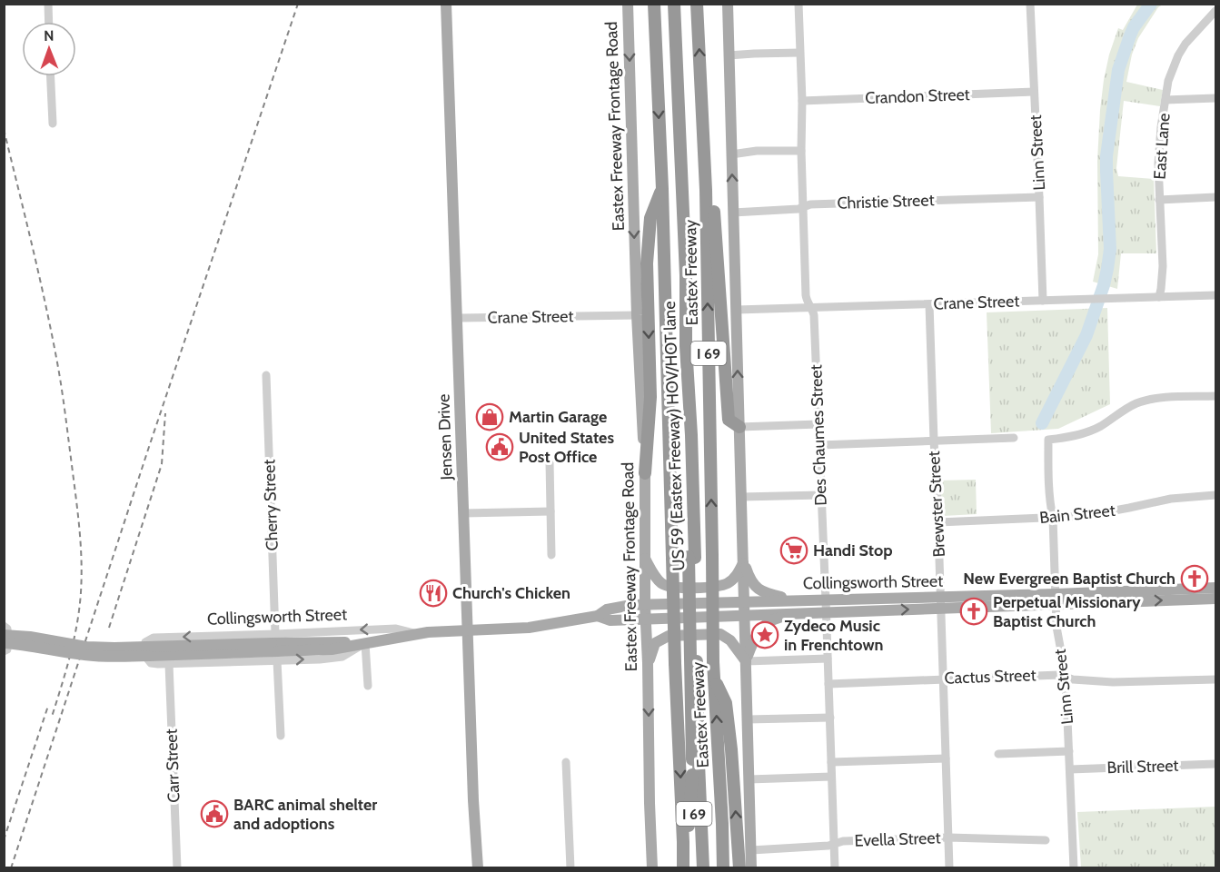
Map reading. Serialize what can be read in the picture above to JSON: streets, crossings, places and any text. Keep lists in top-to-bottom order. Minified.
{"streets":{"highway":["Eastex Freeway","I 69","US 59 (Eastex Freeway) HOV/HOT lane"],"main road":["Eastex Freeway Frontage Road","Jensen Drive","Collingsworth Street"],"street":["Crandon Street","East Lane","Linn Street","Christie Street","Crane Street","Des Chaumes Street","Brewster Street","Cherry Street","Bain Street","Cactus Street","Carr Street","Brill Street","Evella Street"]},"crossings":[["Crandon Street","Linn Street"],["Crandon Street","Des Chaumes Street"],["Eastex Freeway Frontage Road","Crane Street"],["Eastex Freeway Frontage Road","Collingsworth Street"],["East Lane","Crane Street"],["Linn Street","Christie Street"],["Linn Street","Crane Street"],["Linn Street","Bain Street"],["Linn Street","Collingsworth Street"],["Linn Street","Cactus Street"],["Linn Street","Brill Street"],["Christie Street","Des Chaumes Street"],["Eastex Freeway","US 59 (Eastex Freeway) HOV/HOT lane"],["Crane Street","Des Chaumes Street"],["Crane Street","Jensen Drive"],["Crane Street","Brewster Street"],["Des Chaumes Street","Collingsworth Street"],["Des Chaumes Street","Cactus Street"],["Des Chaumes Street","Evella Street"],["Jensen Drive","Collingsworth Street"],["Brewster Street","Bain Street"],["Brewster Street","Collingsworth Street"],["Brewster Street","Cactus Street"],["Brewster Street","Evella Street"],["Cherry Street","Collingsworth Street"],["Collingsworth Street","Carr Street"]],"one_way":["Eastex Freeway Frontage Road"],"places":{"shop":["Martin Garage"],"public building":["United States Post Office","BARC animal shelter and adoptions"],"supermarket":["Handi Stop"],"church":["New Evergreen Baptist Church","Perpetual Missionary Baptist Church"],"restaurant":["Church's Chicken"],"place":["Zydeco Music in Frenchtown"]},"north":"top"}
